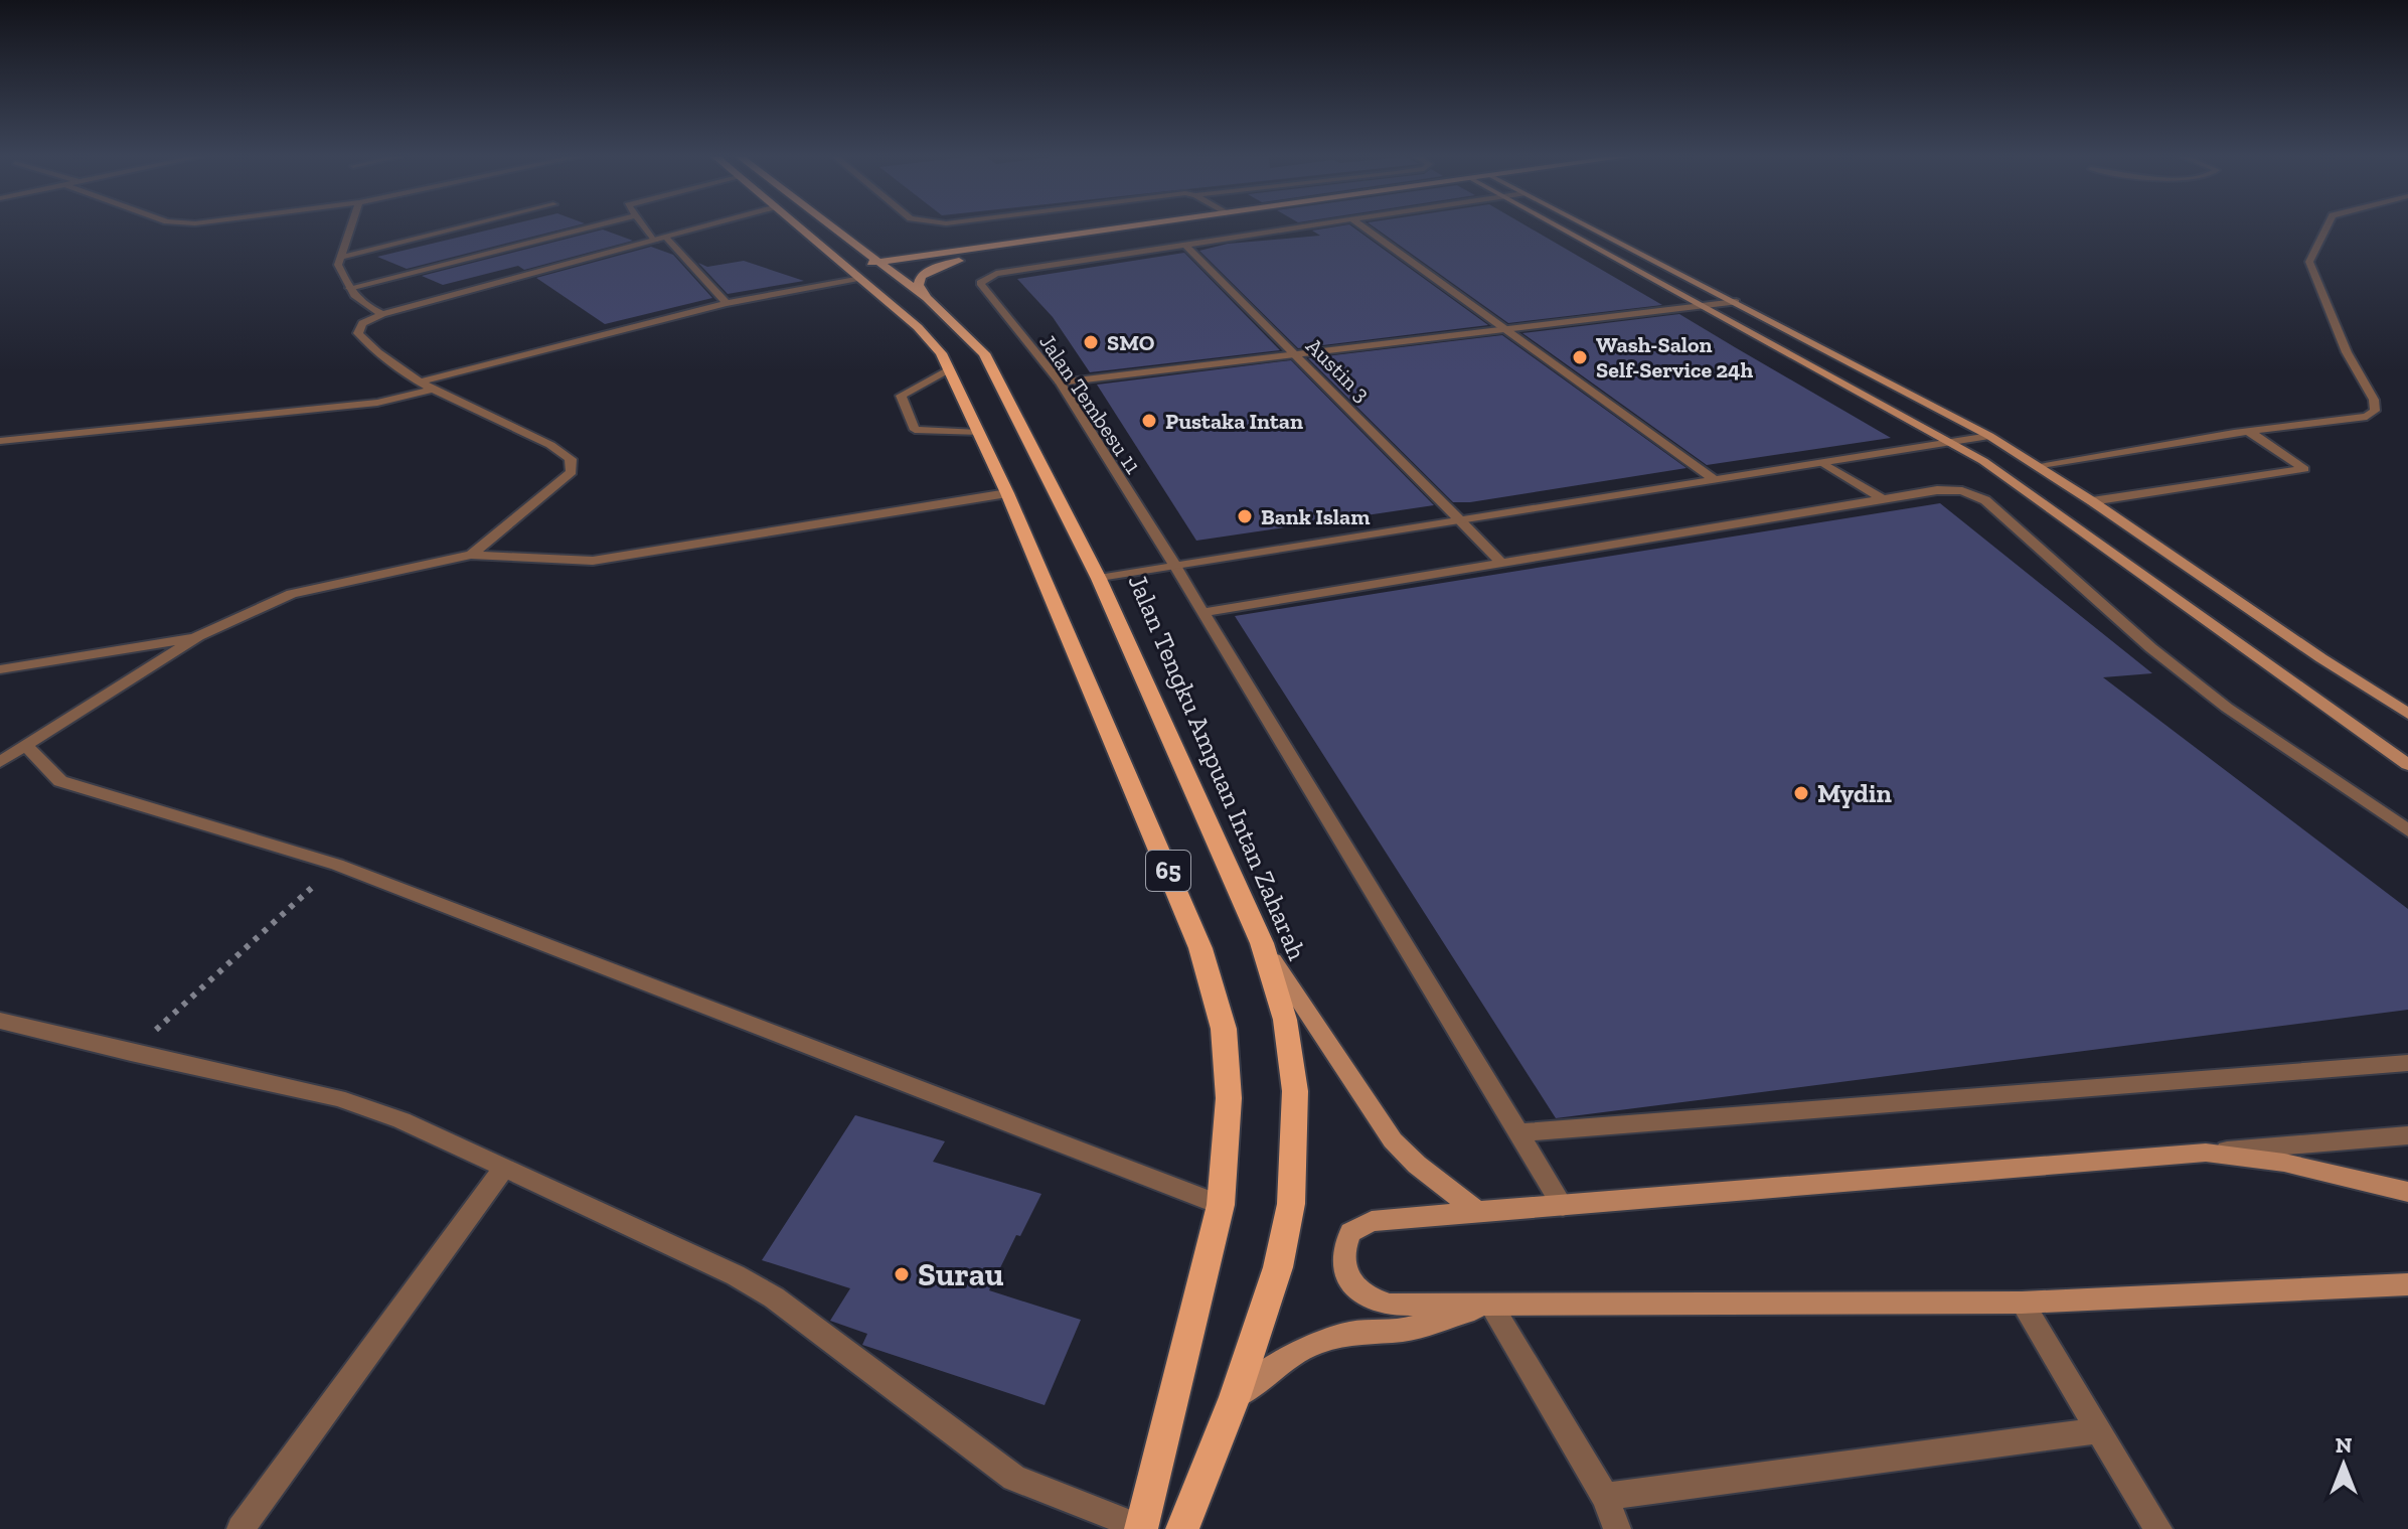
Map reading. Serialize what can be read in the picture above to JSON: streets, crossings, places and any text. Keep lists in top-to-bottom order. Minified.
{"streets":{"main road":["Jalan Tengku Ampuan Intan Zaharah","65"],"street":["Austin 3","Jalan Tembesu 11"]},"crossings":[["Austin 3","Jalan Tembesu 11"]],"places":["SMO","Wash-Salon Self-Service 24h","Pustaka Intan","Bank Islam","Mydin","Surau"],"north":"top"}
